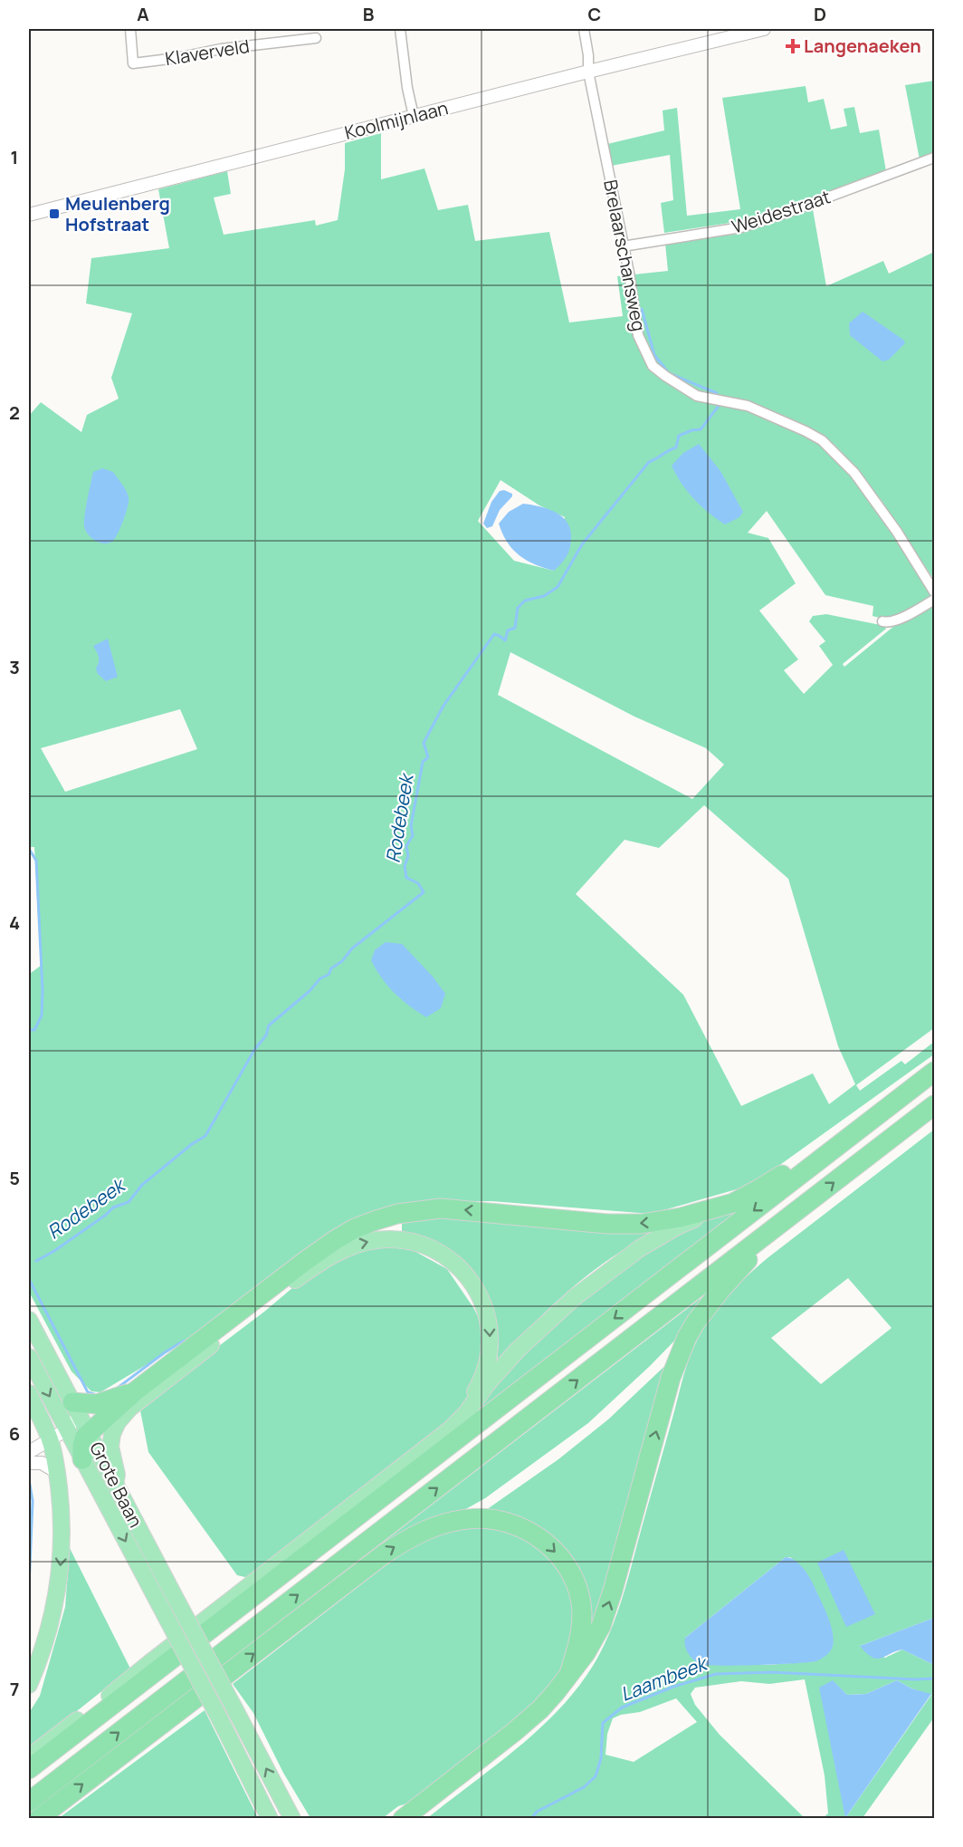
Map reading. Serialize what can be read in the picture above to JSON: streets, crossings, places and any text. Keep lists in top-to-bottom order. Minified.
{"streets":{"highway":["Grote Baan"],"street":["Klaverveld","Koolmijnlaan","Weidestraat","Brelaarschansweg"]},"crossings":[["Koolmijnlaan","Brelaarschansweg"],["Weidestraat","Brelaarschansweg"]],"water":["Rodebeek","Laambeek"],"places":{"health":["Langenaeken"],"transit":["Meulenberg Hofstraat"]},"grid":{"columns":["A","B","C","D"],"rows":["1","2","3","4","5","6","7"]}}
